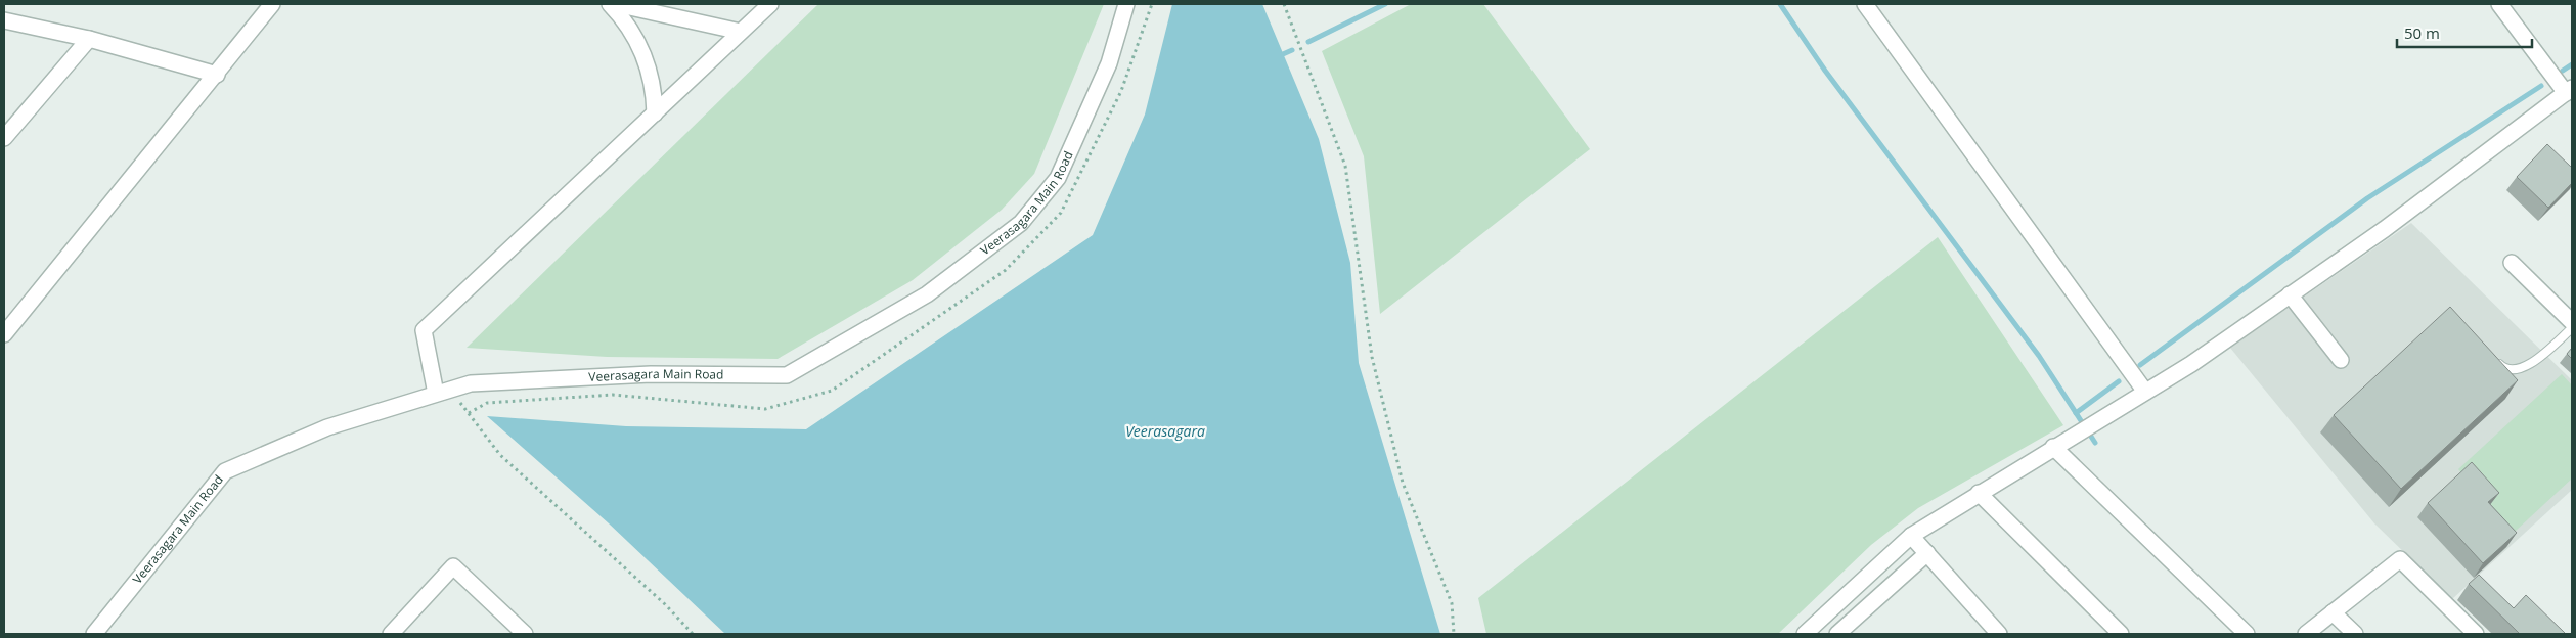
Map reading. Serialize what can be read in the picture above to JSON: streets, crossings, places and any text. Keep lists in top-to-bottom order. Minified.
{"streets":{"street":["Veerasagara Main Road"]},"water":["Veerasagara"],"scale_bar":"50 m"}
